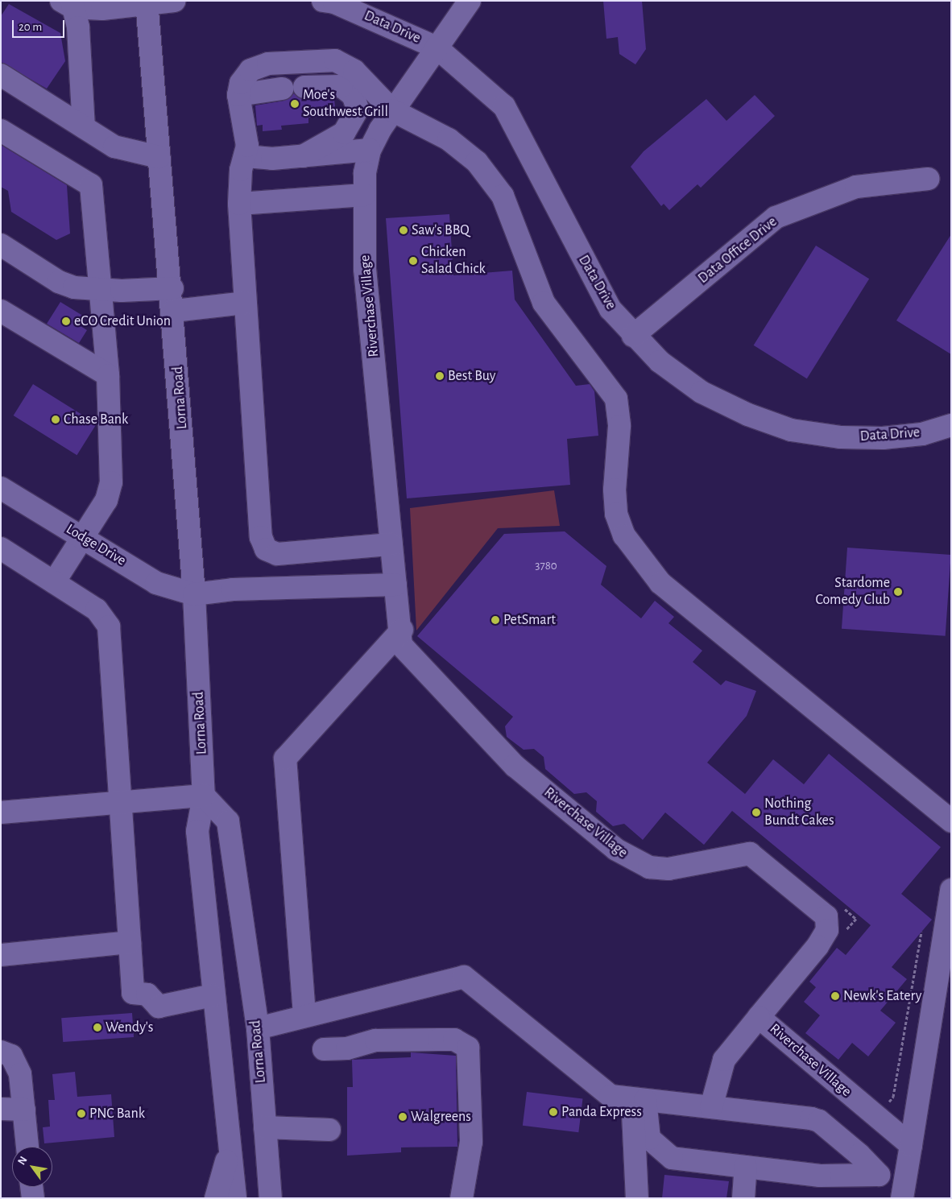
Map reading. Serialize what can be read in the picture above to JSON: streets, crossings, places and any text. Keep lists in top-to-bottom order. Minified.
{"streets":{"street":["Data Drive","Data Office Drive","Riverchase Village","Lorna Road","Lodge Drive"]},"crossings":[["Data Drive","Data Office Drive"],["Data Drive","Riverchase Village"],["Lorna Road","Lodge Drive"]],"places":["Moe's Southwest Grill","Saw's BBQ","Chicken Salad Chick","eCO Credit Union","Best Buy","Chase Bank","Stardome Comedy Club","PetSmart","Nothing Bundt Cakes","Newk's Eatery","Wendy's","Panda Express","PNC Bank","Walgreens"],"house_numbers":["3780"],"scale_bar":"20 m","north":"top left"}
